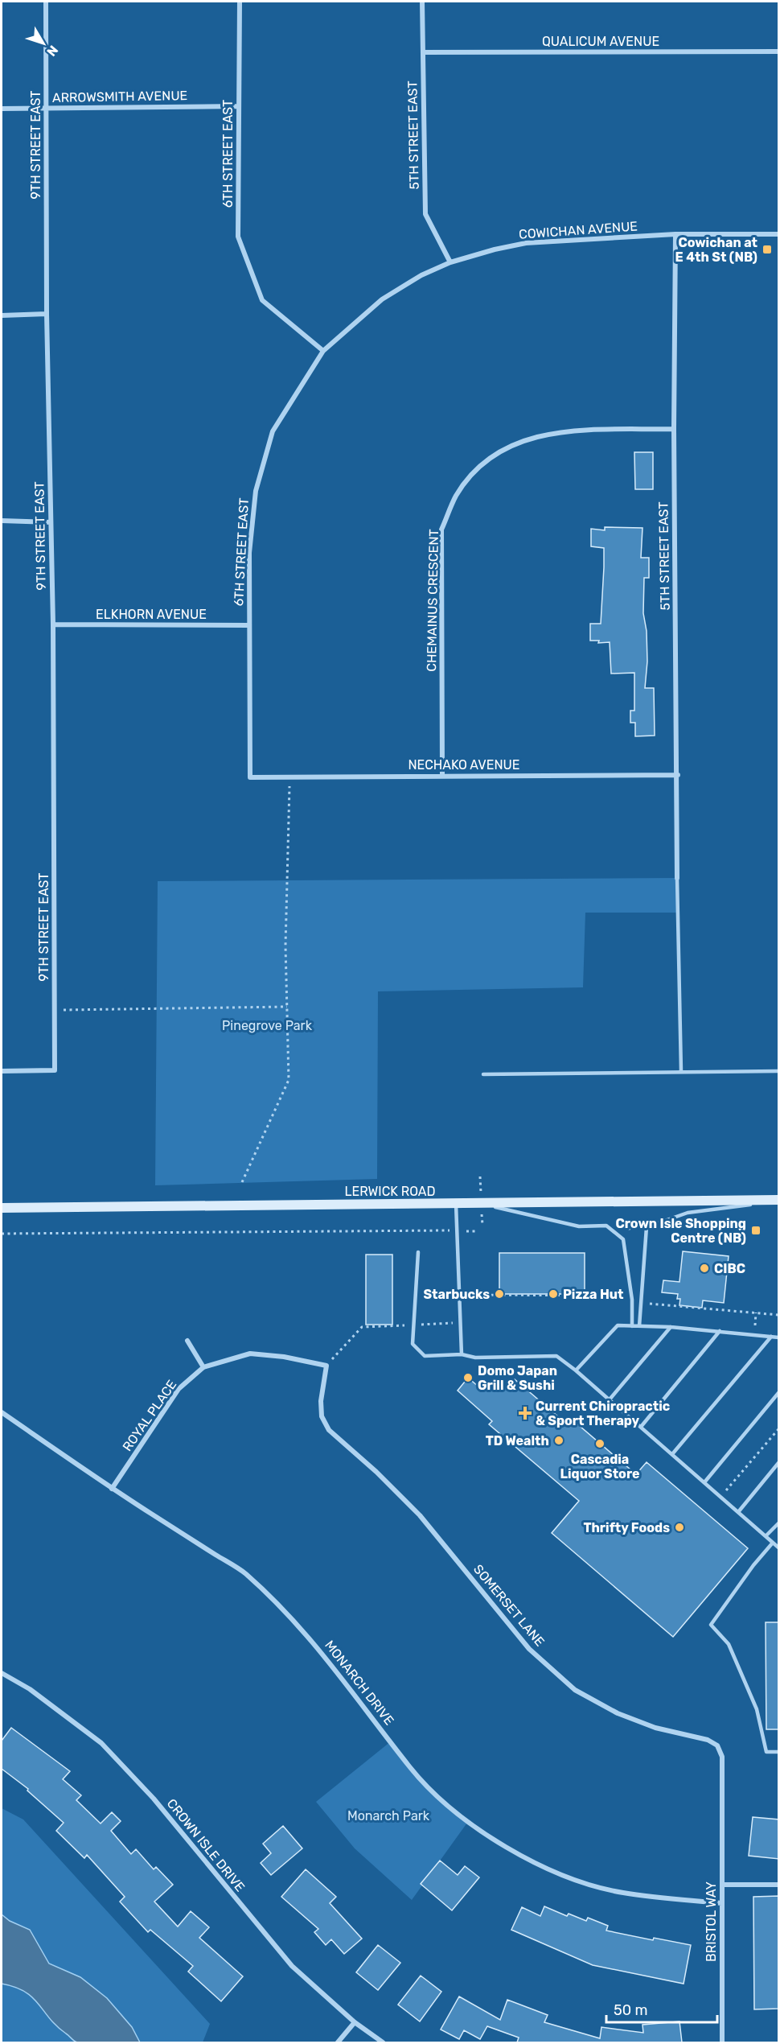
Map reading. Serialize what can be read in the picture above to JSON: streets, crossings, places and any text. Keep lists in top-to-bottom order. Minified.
{"streets":{"main road":["LERWICK ROAD"],"street":["QUALICUM AVENUE","ARROWSMITH AVENUE","5TH STREET EAST","9TH STREET EAST","6TH STREET EAST","COWICHAN AVENUE","CHEMAINUS CRESCENT","ELKHORN AVENUE","NECHAKO AVENUE","ROYAL PLACE","SOMERSET LANE","MONARCH DRIVE","CROWN ISLE DRIVE","BRISTOL WAY"]},"crossings":[["QUALICUM AVENUE","5TH STREET EAST"],["ARROWSMITH AVENUE","9TH STREET EAST"],["ARROWSMITH AVENUE","6TH STREET EAST"],["5TH STREET EAST","COWICHAN AVENUE"],["5TH STREET EAST","CHEMAINUS CRESCENT"],["5TH STREET EAST","NECHAKO AVENUE"],["9TH STREET EAST","ELKHORN AVENUE"],["6TH STREET EAST","COWICHAN AVENUE"],["6TH STREET EAST","ELKHORN AVENUE"],["6TH STREET EAST","NECHAKO AVENUE"],["CHEMAINUS CRESCENT","NECHAKO AVENUE"],["ROYAL PLACE","SOMERSET LANE"],["ROYAL PLACE","MONARCH DRIVE"],["SOMERSET LANE","BRISTOL WAY"],["MONARCH DRIVE","BRISTOL WAY"]],"parks":["Pinegrove Park","Monarch Park"],"places":{"transit":["Cowichan at E 4th St (NB)","Crown Isle Shopping Centre (NB)"],"other":["CIBC","Starbucks","Pizza Hut","Domo Japan Grill & Sushi","TD Wealth","Cascadia Liquor Store","Thrifty Foods"],"health":["Current Chiropractic & Sport Therapy"]},"scale_bar":"50 m","north":"bottom right"}
